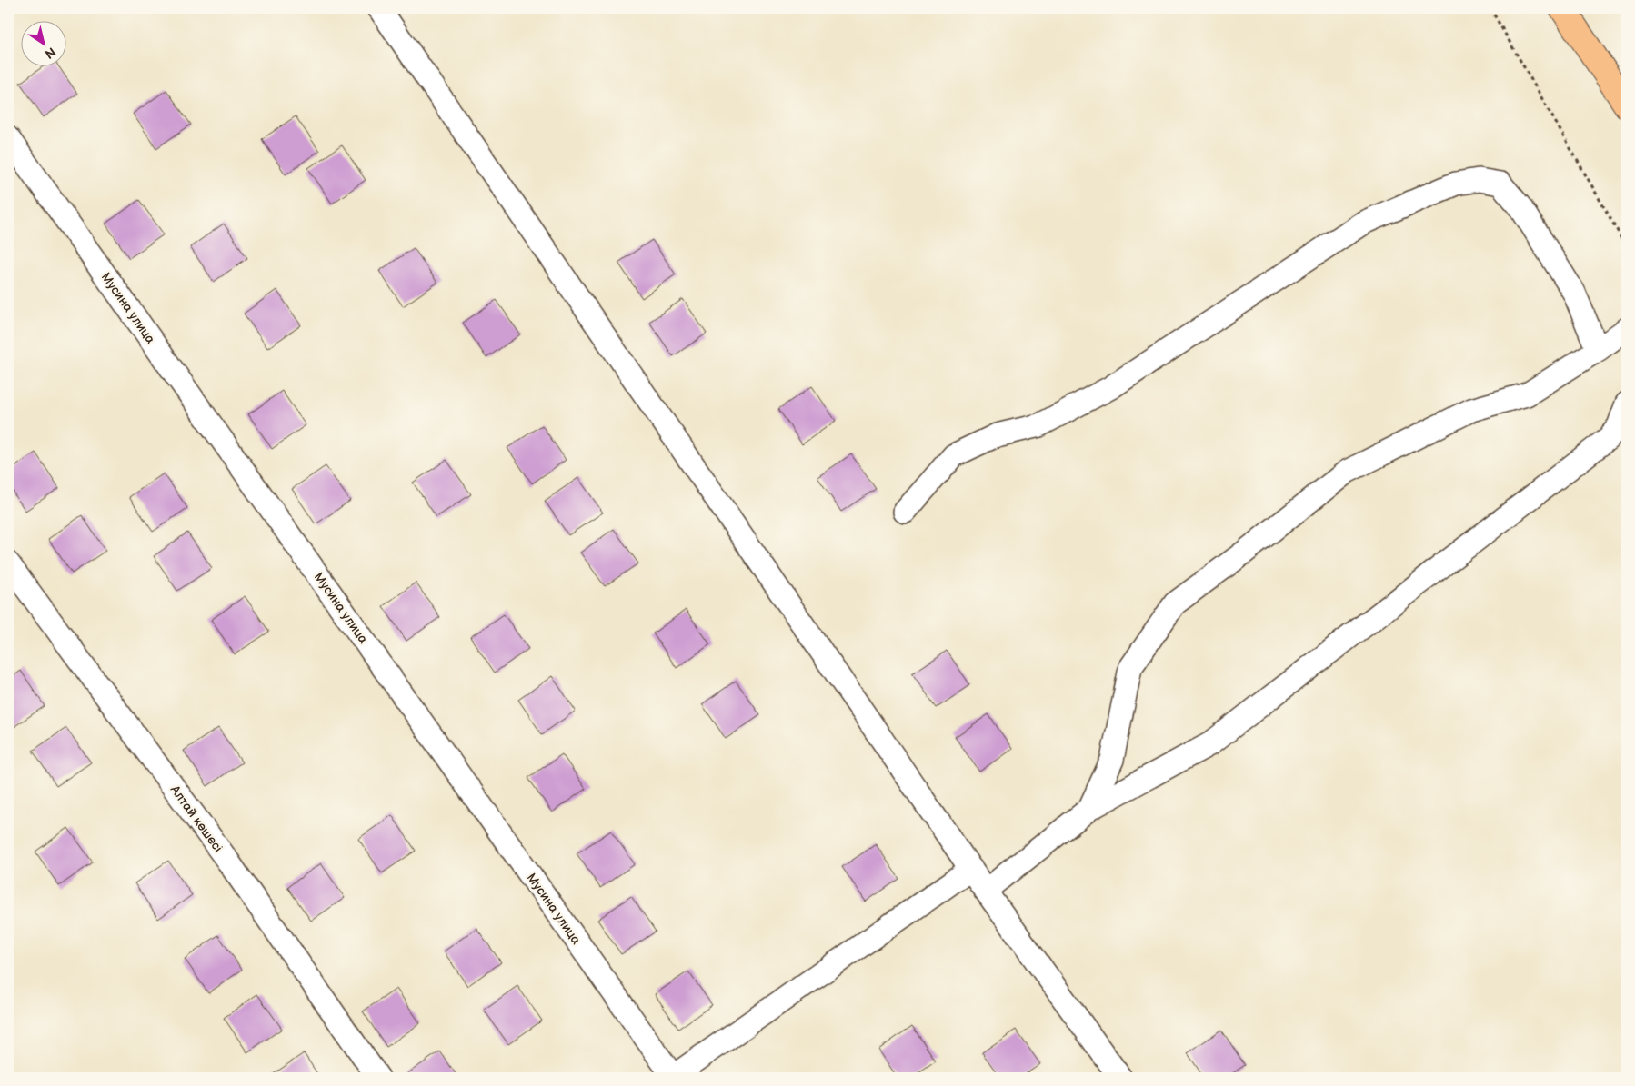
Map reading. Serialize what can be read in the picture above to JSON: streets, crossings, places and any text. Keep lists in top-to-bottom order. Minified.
{"streets":{"street":["Мусина улица","Алтай көшесі"]},"north":"bottom right"}
